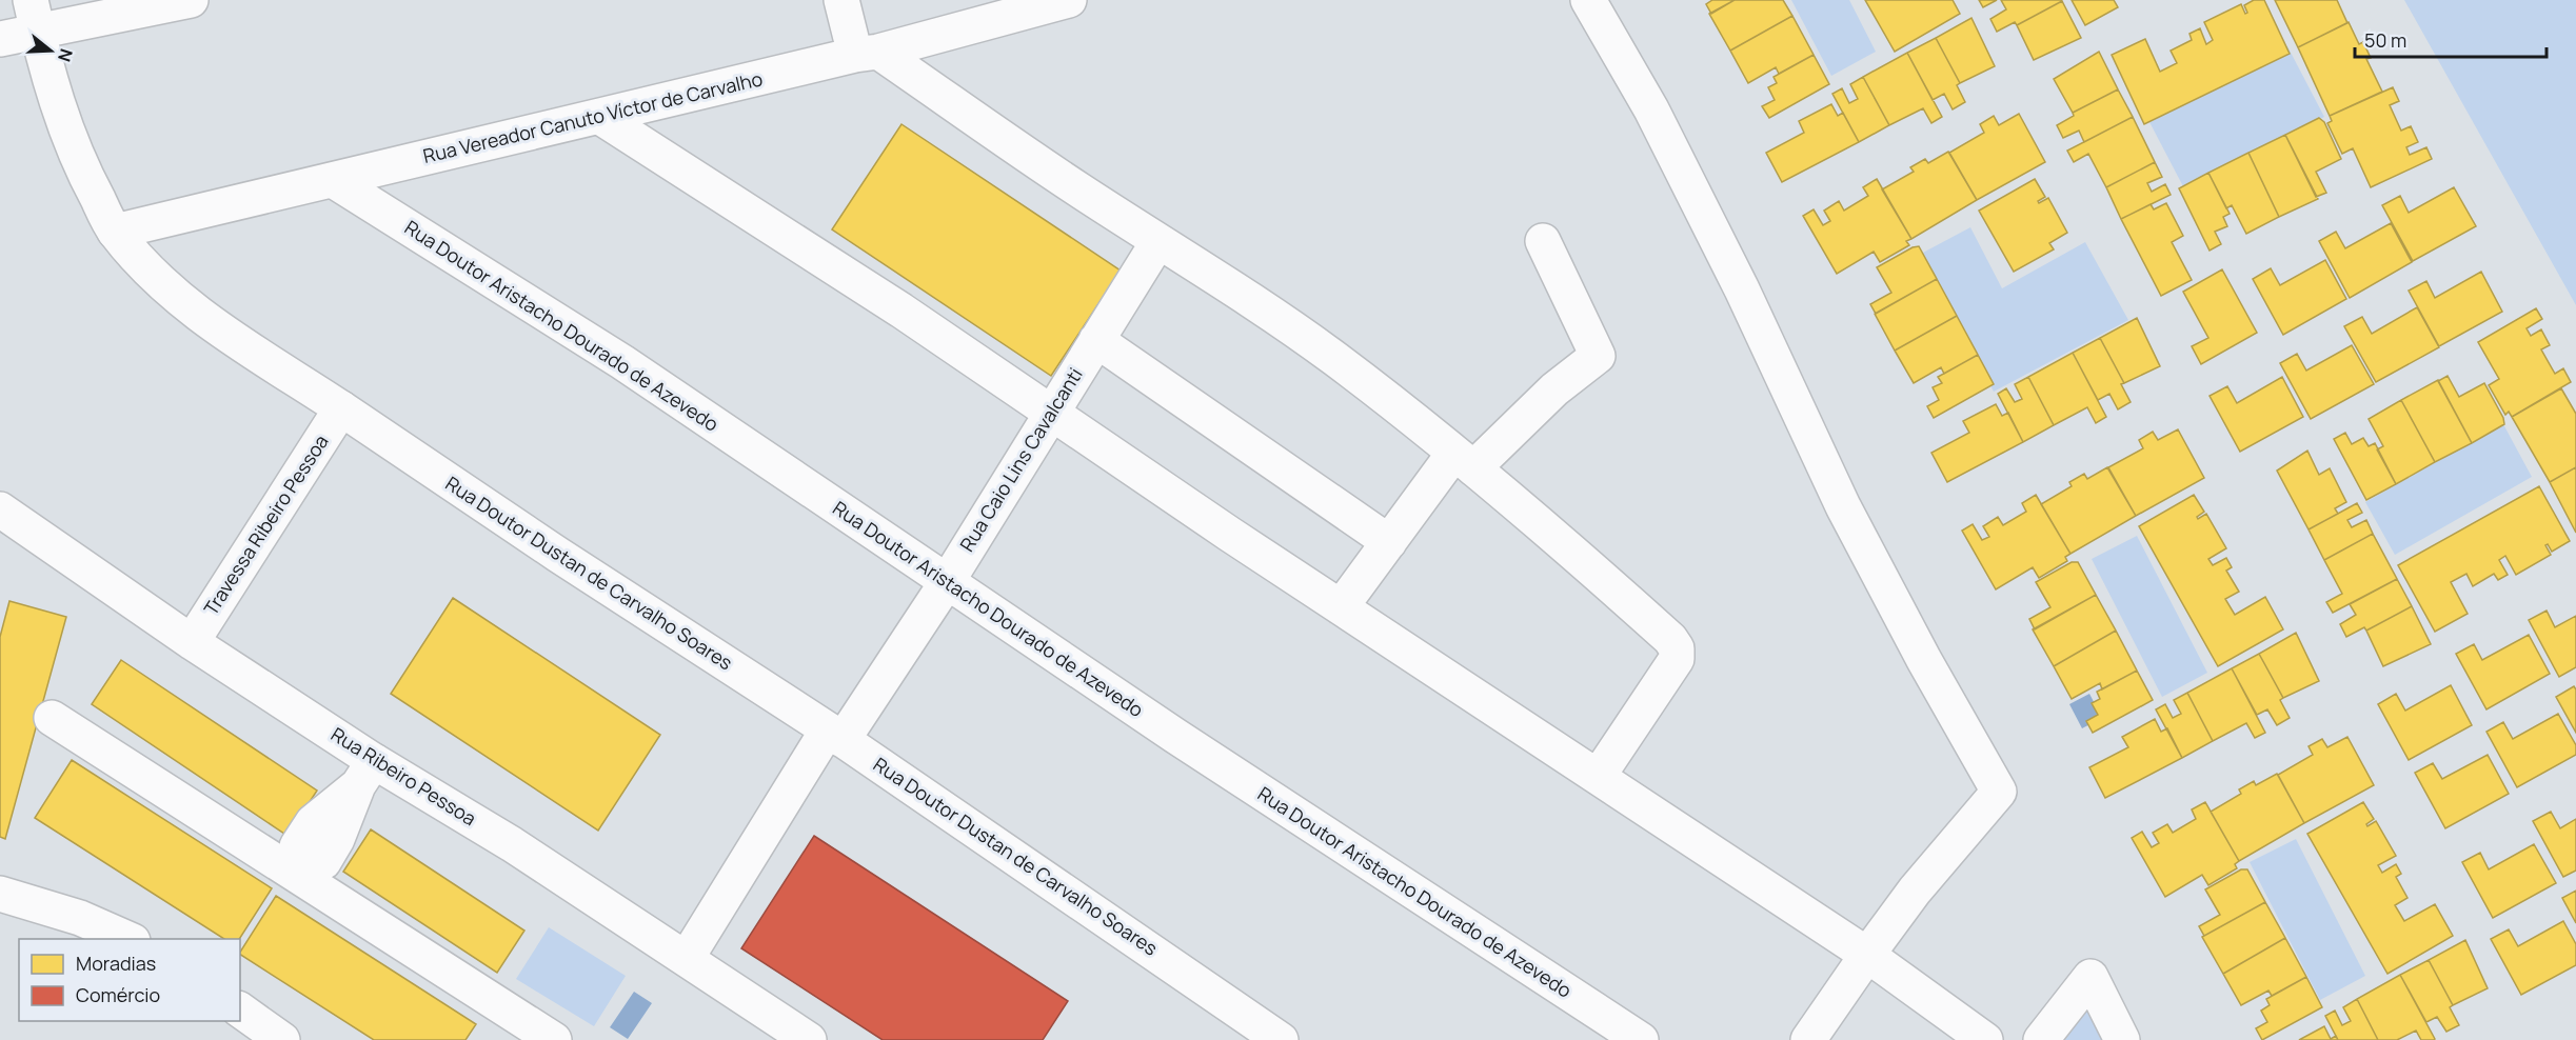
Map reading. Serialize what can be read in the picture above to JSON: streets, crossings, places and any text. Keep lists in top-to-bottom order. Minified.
{"streets":{"street":["Rua Vereador Canuto Víctor de Carvalho","Rua Doutor Aristacho Dourado de Azevedo","Rua Caio Lins Cavalcanti","Travessa Ribeiro Pessoa","Rua Doutor Dustan de Carvalho Soares","Rua Ribeiro Pessoa"]},"crossings":[["Rua Vereador Canuto Víctor de Carvalho","Rua Doutor Aristacho Dourado de Azevedo"],["Rua Vereador Canuto Víctor de Carvalho","Rua Doutor Dustan de Carvalho Soares"],["Rua Doutor Aristacho Dourado de Azevedo","Rua Caio Lins Cavalcanti"],["Rua Caio Lins Cavalcanti","Rua Doutor Dustan de Carvalho Soares"],["Rua Caio Lins Cavalcanti","Rua Ribeiro Pessoa"],["Travessa Ribeiro Pessoa","Rua Doutor Dustan de Carvalho Soares"],["Travessa Ribeiro Pessoa","Rua Ribeiro Pessoa"]],"legend":["Moradias","Comércio"],"scale_bar":"50 m","north":"right"}
